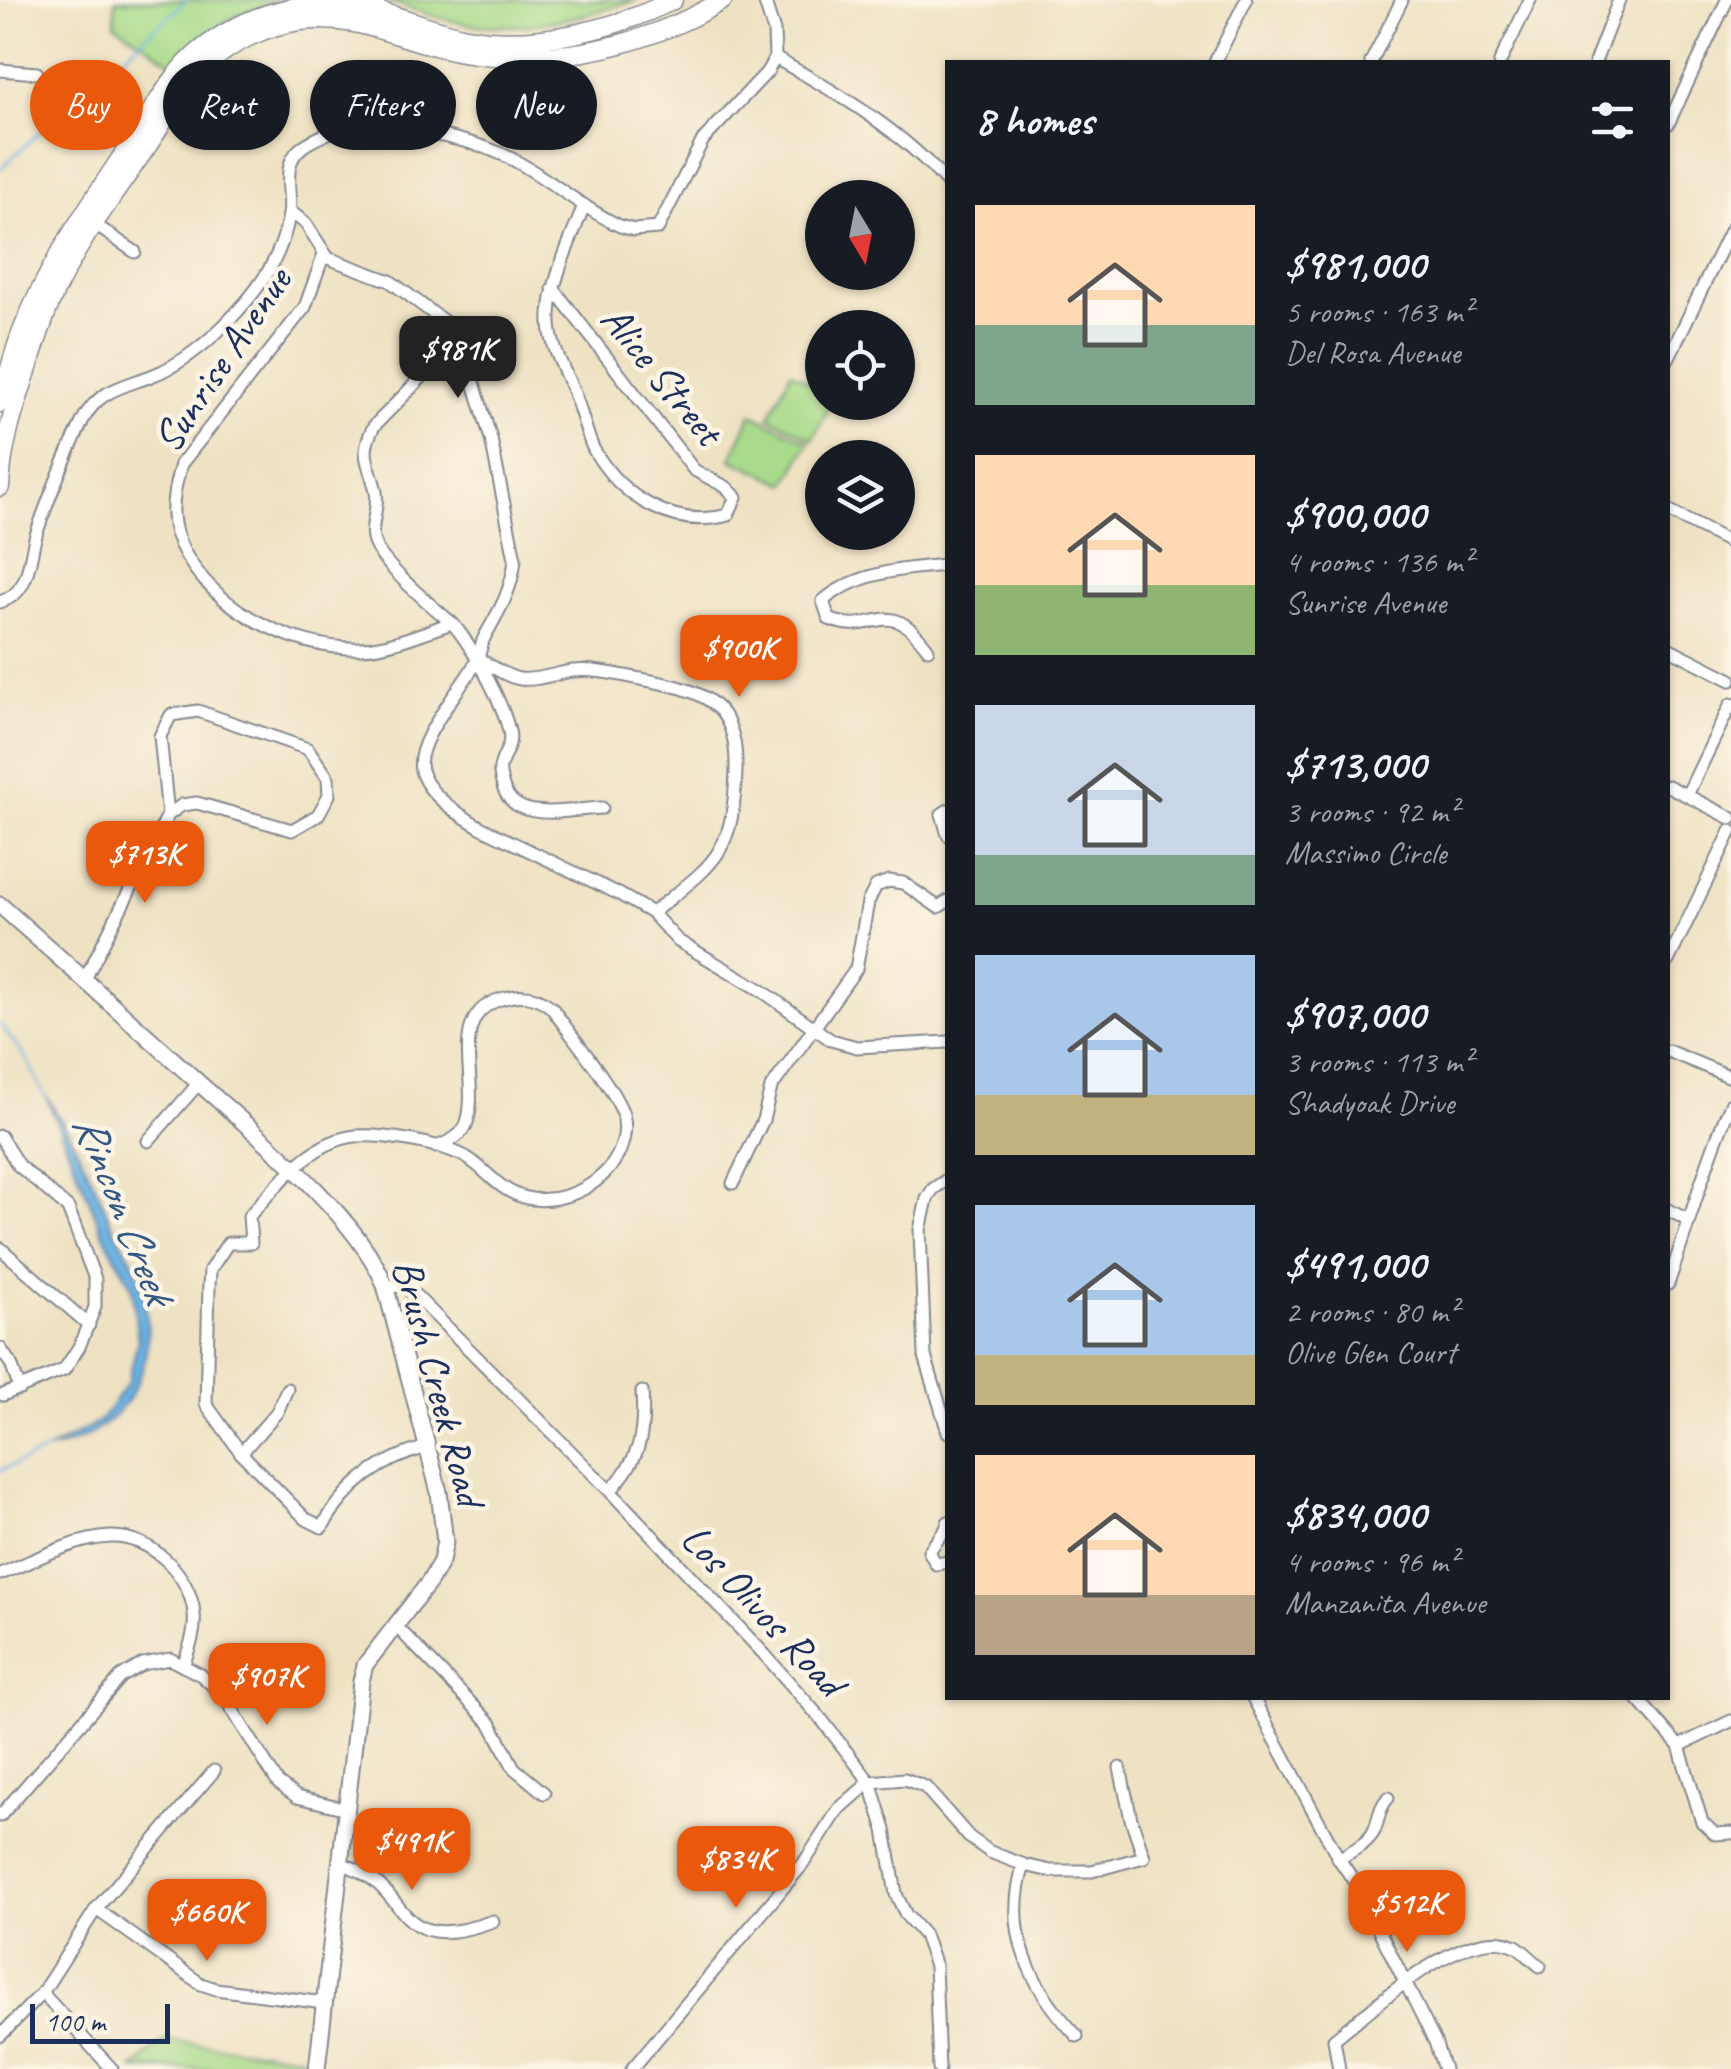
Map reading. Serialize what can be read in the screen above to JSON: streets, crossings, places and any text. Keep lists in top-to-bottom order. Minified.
{"streets":{"street":["Sunrise Avenue","Alice Street","Brush Creek Road","Los Olivos Road"]},"crossings":[["Brush Creek Road","Los Olivos Road"]],"water":["Rincon Creek"],"scale_bar":"100 m","north":"bottom","page":{"chip":["Buy","Rent","Filters","New"],"heading":"8 homes","list":[{"name":"$981,000","note":"5 rooms · 163 m² · Del Rosa Avenue"},{"name":"$900,000","note":"4 rooms · 136 m² · Sunrise Avenue"},{"name":"$713,000","note":"3 rooms · 92 m² · Massimo Circle"},{"name":"$907,000","note":"3 rooms · 113 m² · Shadyoak Drive"},{"name":"$491,000","note":"2 rooms · 80 m² · Olive Glen Court"},{"name":"$834,000","note":"4 rooms · 96 m² · Manzanita Avenue"}],"price":["$981K","$900K","$713K","$907K","$491K","$834K","$512K","$660K"],"scale":"100 m"}}
